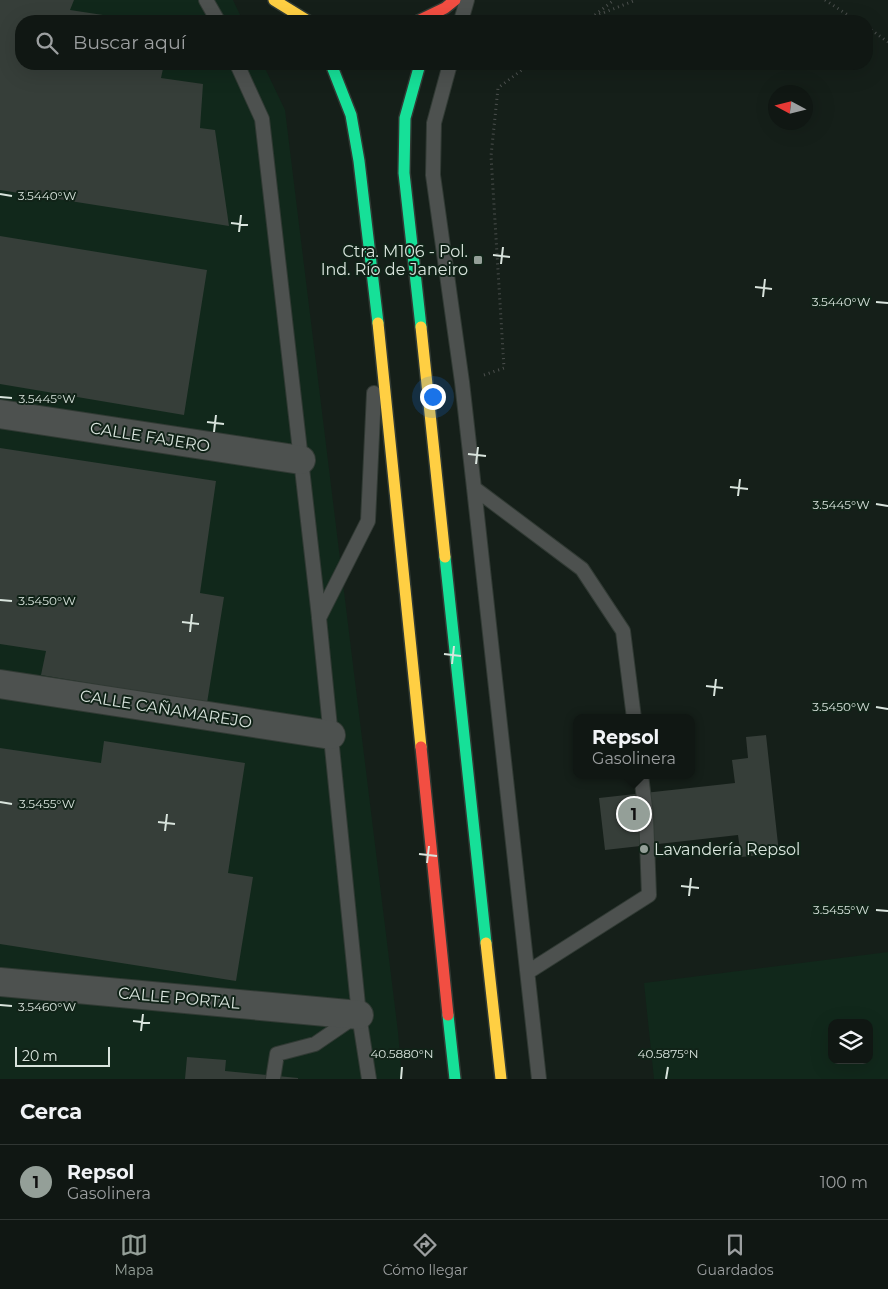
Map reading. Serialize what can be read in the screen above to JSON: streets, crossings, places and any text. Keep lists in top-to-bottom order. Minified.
{"streets":{"street":["CALLE FAJERO","CALLE CAÑAMAREJO","CALLE PORTAL"]},"places":{"transit":["Ctra. M106 - Pol. Ind. Río de Janeiro"],"other":["Lavandería Repsol"]},"scale_bar":"20 m","north":"left","page":{"search":"Buscar aquí","popup":["Repsol","Gasolinera"],"pins":"1","scale":"20 m","heading":"Cerca","list":[{"mark":"1","name":"Repsol","note":"Gasolinera","value":"100 m"}],"nav":["Mapa","Cómo llegar","Guardados"]},"coordinates":["3.5440°W","3.5445°W","3.5450°W","3.5455°W","3.5460°W","40.5880°N","40.5875°N"]}
